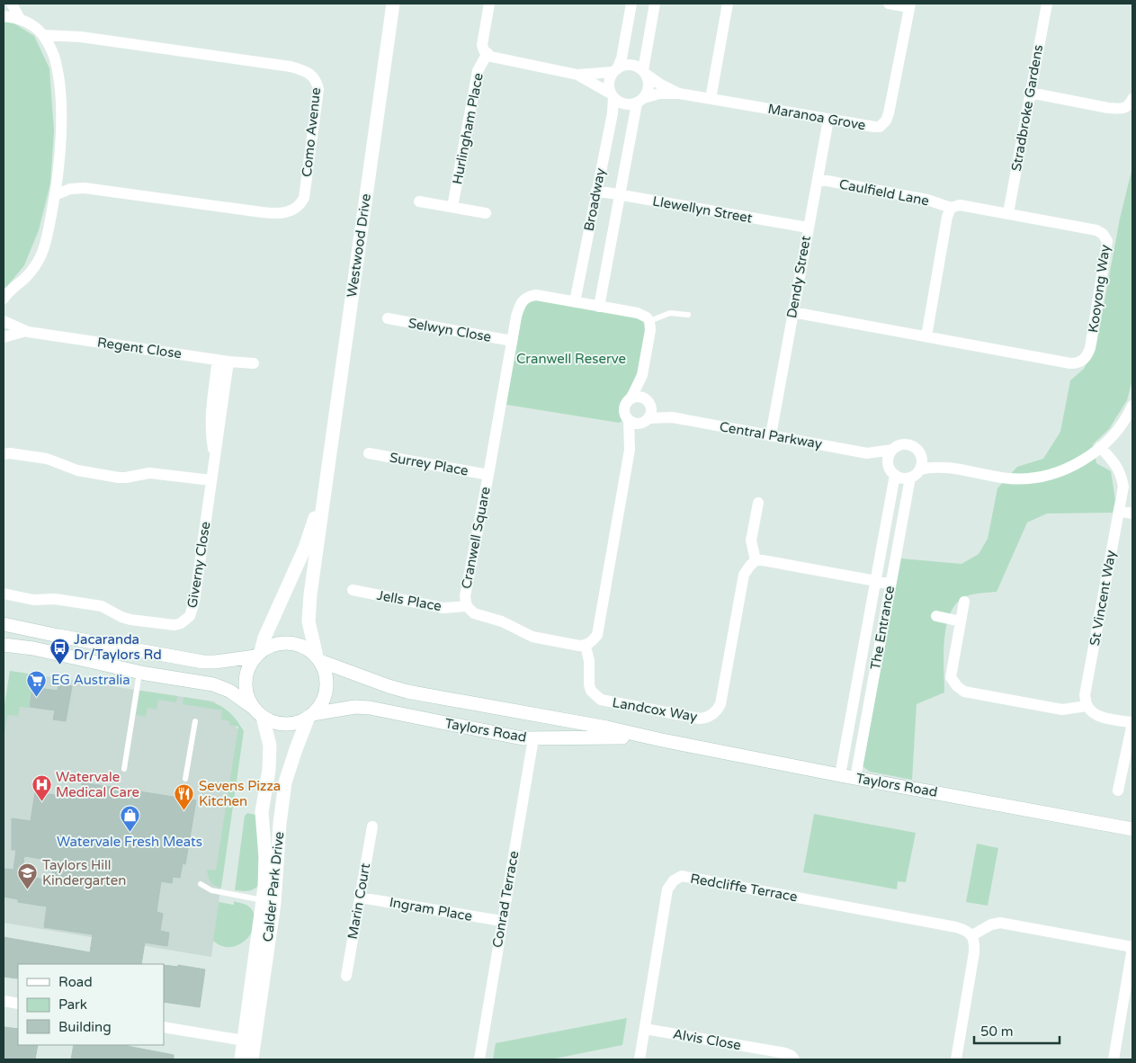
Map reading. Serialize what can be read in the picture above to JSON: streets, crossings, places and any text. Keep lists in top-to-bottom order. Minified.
{"streets":{"main road":["Westwood Drive","Taylors Road","Calder Park Drive"],"street":["Stradbroke Gardens","Maranoa Grove","Hurlingham Place","Como Avenue","Caulfield Lane","Broadway","Llewellyn Street","Dendy Street","Kooyong Way","Selwyn Close","Regent Close","Central Parkway","Surrey Place","Cranwell Square","Giverny Close","St Vincent Way","Jells Place","The Entrance","Landcox Way","Redcliffe Terrace","Conrad Terrace","Marin Court","Ingram Place","Alvis Close"]},"crossings":[["Stradbroke Gardens","Kooyong Way"],["Maranoa Grove","Broadway"],["Maranoa Grove","Dendy Street"],["Caulfield Lane","Dendy Street"],["Caulfield Lane","Kooyong Way"],["Broadway","Llewellyn Street"],["Broadway","Cranwell Square"],["Llewellyn Street","Dendy Street"],["Westwood Drive","Taylors Road"],["Westwood Drive","Calder Park Drive"],["Dendy Street","Kooyong Way"],["Dendy Street","Central Parkway"],["Selwyn Close","Cranwell Square"],["Regent Close","Giverny Close"],["Central Parkway","The Entrance"],["Surrey Place","Cranwell Square"],["Cranwell Square","Jells Place"],["Cranwell Square","Landcox Way"],["The Entrance","Taylors Road"],["Taylors Road","Calder Park Drive"],["Taylors Road","Conrad Terrace"],["Redcliffe Terrace","Alvis Close"],["Conrad Terrace","Ingram Place"],["Marin Court","Ingram Place"]],"parks":["Cranwell Reserve"],"places":{"bus stop":["Jacaranda Dr/Taylors Rd"],"supermarket":["EG Australia"],"hospital":["Watervale Medical Care"],"restaurant":["Sevens Pizza Kitchen"],"shop":["Watervale Fresh Meats"],"school or university":["Taylors Hill Kindergarten"]},"legend":["Road","Park","Building"],"scale_bar":"50 m"}
